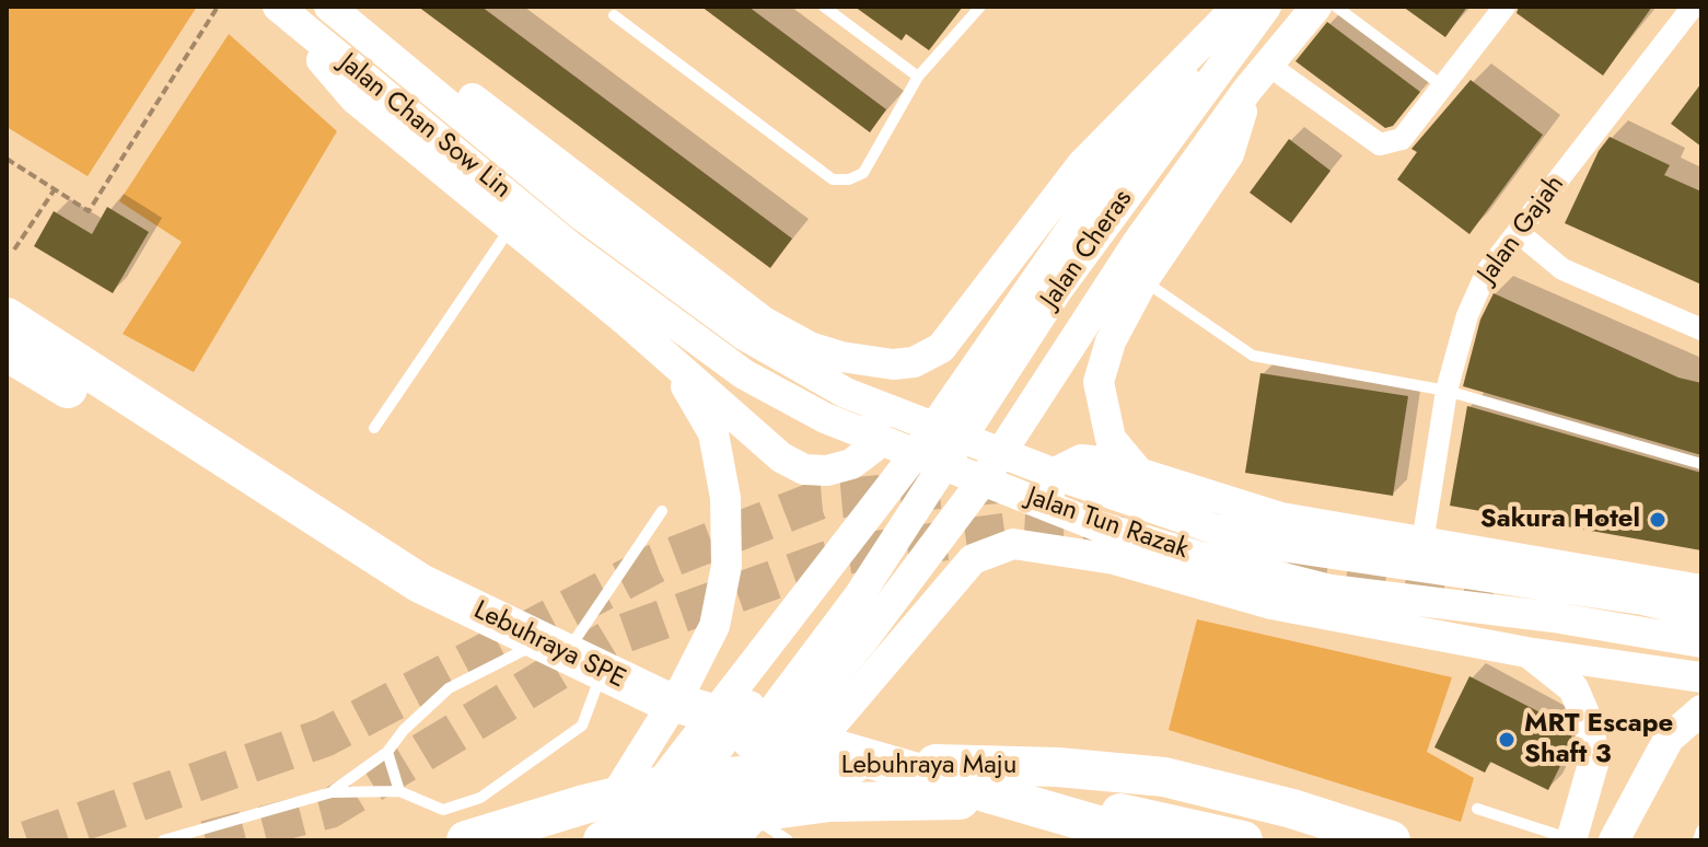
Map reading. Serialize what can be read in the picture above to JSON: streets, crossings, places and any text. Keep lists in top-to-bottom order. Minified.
{"streets":{"highway":["Lebuhraya SPE","Lebuhraya Maju"],"street":["Jalan Chan Sow Lin","Jalan Gajah","Jalan Cheras","Jalan Tun Razak"]},"crossings":[["Jalan Chan Sow Lin","Jalan Tun Razak"]],"places":["Sakura Hotel","MRT Escape Shaft 3"]}
